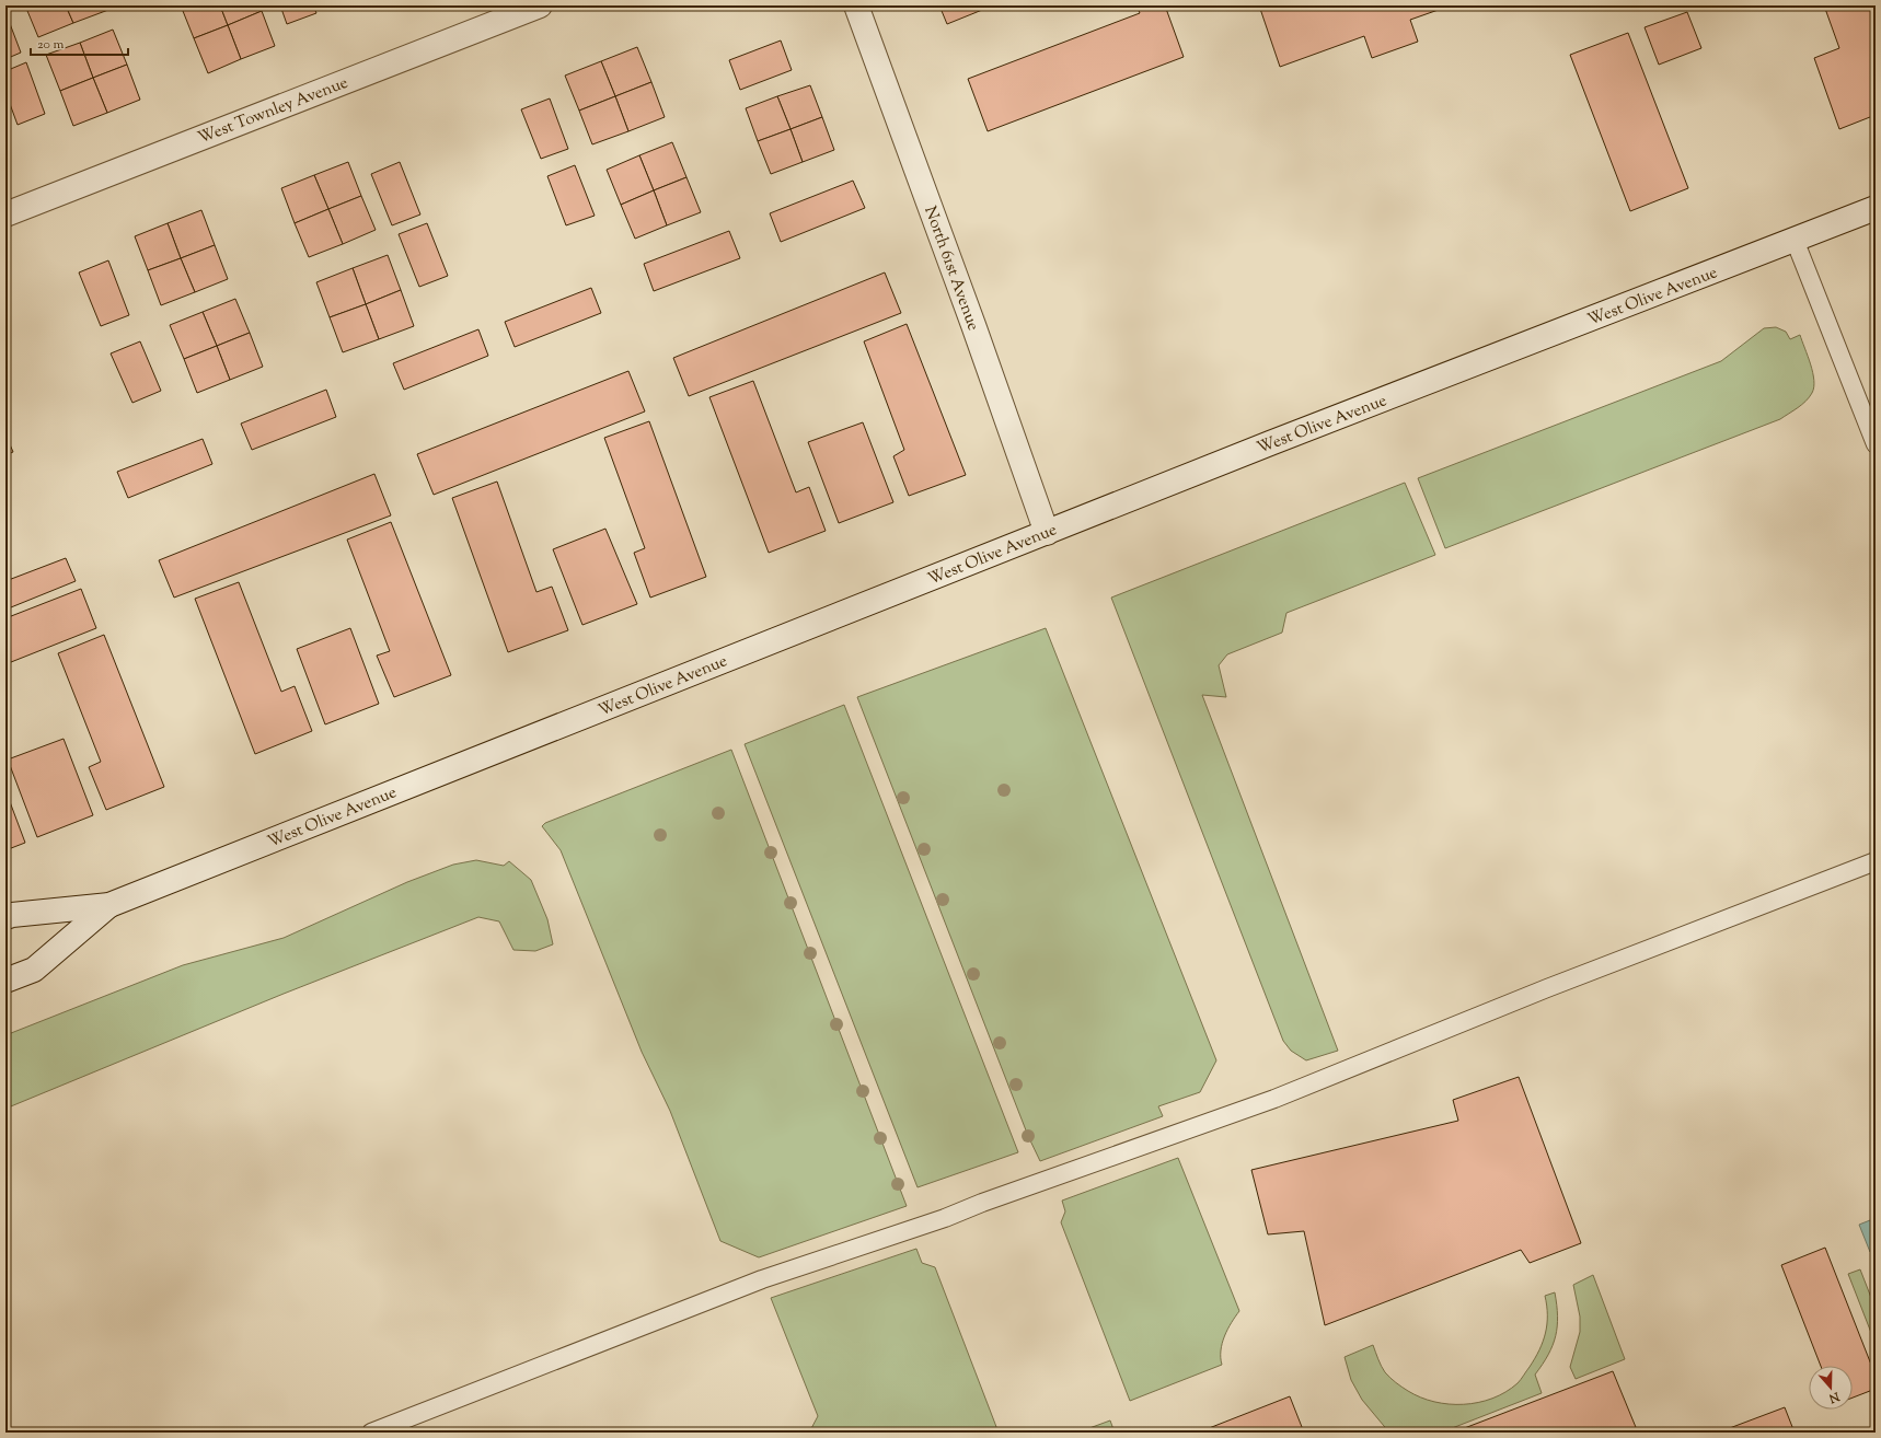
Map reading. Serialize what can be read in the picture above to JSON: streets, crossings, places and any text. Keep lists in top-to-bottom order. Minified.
{"streets":{"main road":["West Townley Avenue","North 61st Avenue","West Olive Avenue"]},"crossings":[["North 61st Avenue","West Olive Avenue"]],"scale_bar":"20 m","north":"bottom"}
